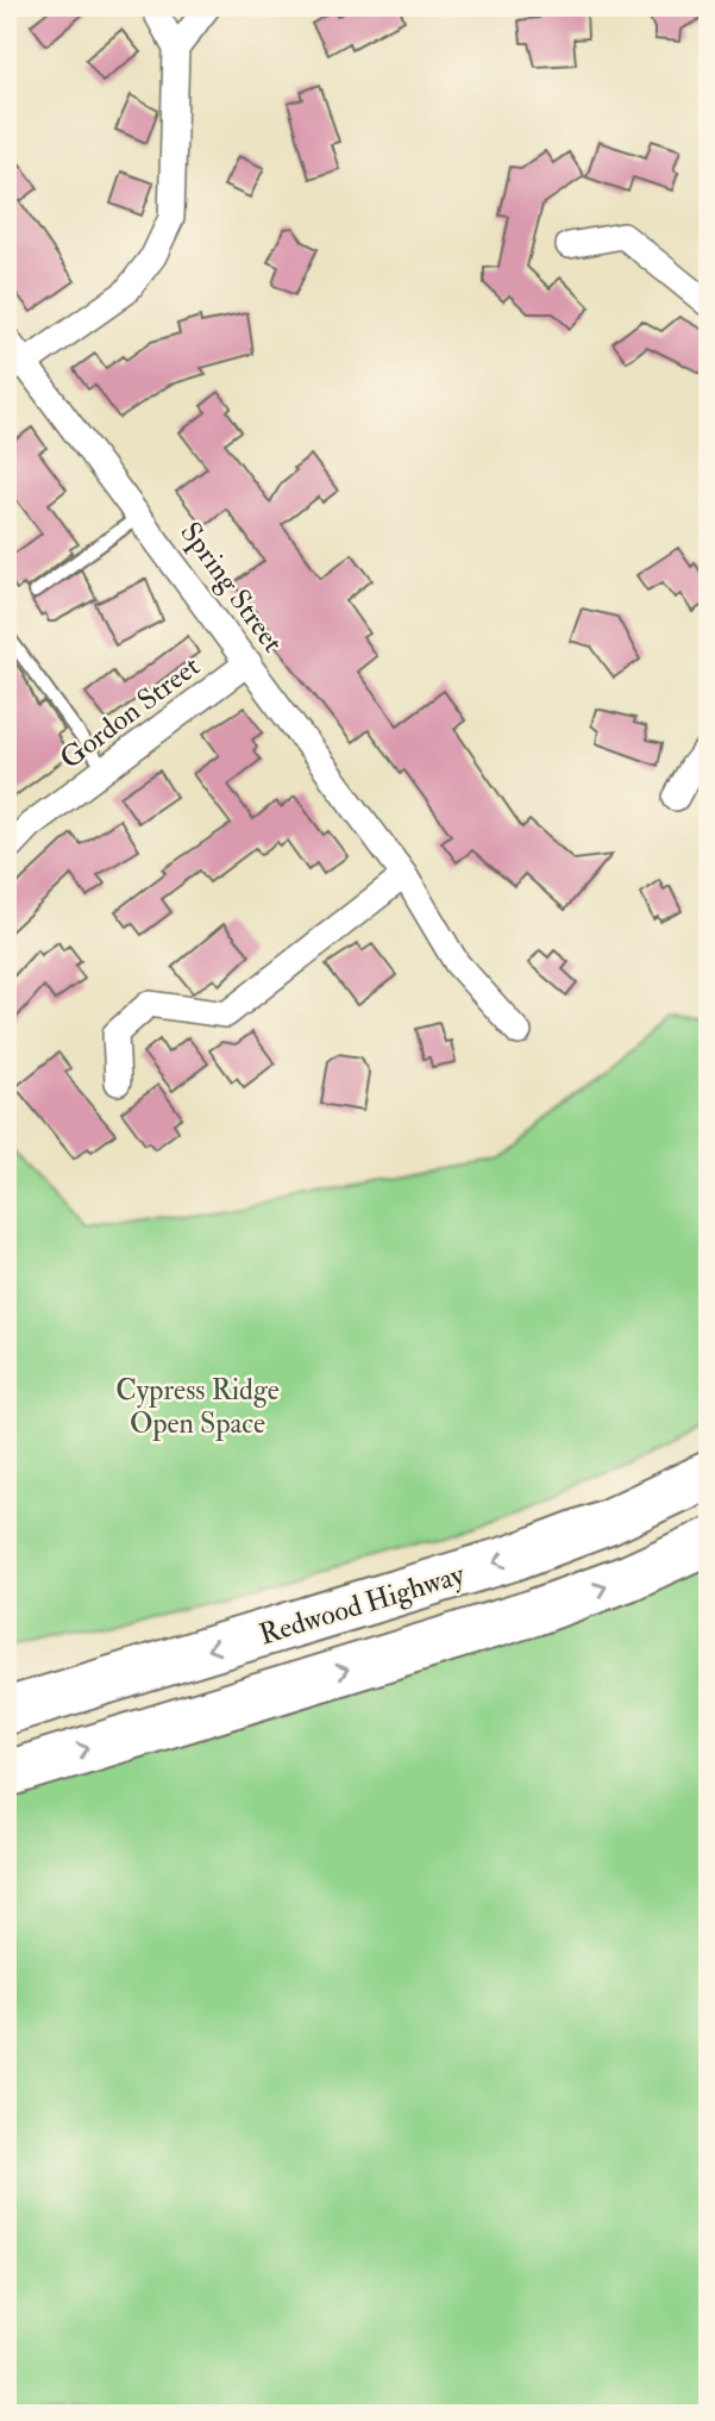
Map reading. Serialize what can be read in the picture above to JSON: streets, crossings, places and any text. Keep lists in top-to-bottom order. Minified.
{"streets":{"highway":["Redwood Highway"],"street":["Spring Street","Gordon Street"]},"crossings":[["Spring Street","Gordon Street"]],"parks":["Cypress Ridge Open Space"]}
